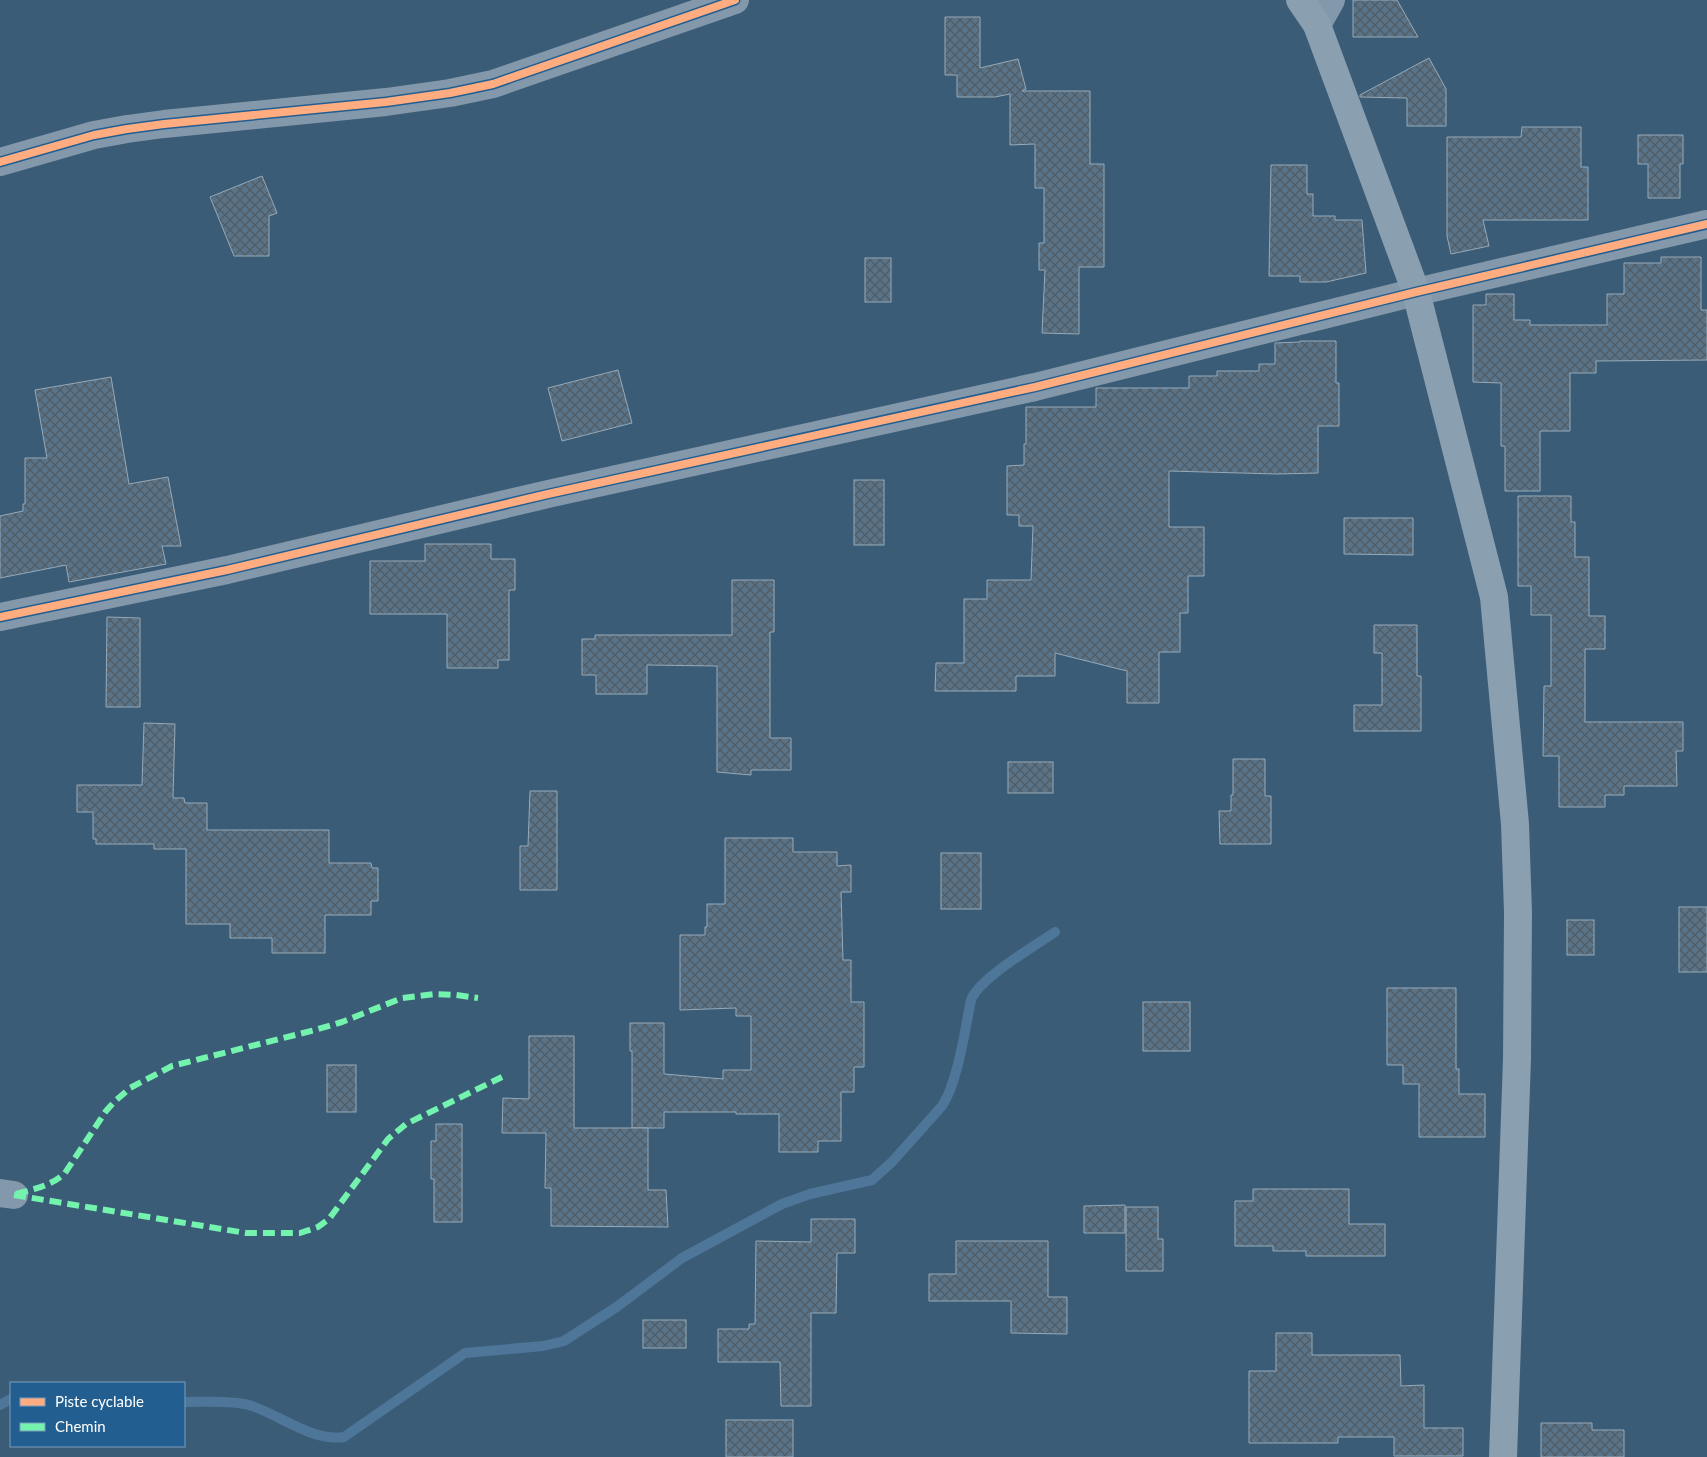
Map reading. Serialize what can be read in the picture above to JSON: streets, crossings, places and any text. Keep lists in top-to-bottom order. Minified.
{"legend":["Piste cyclable","Chemin"]}
